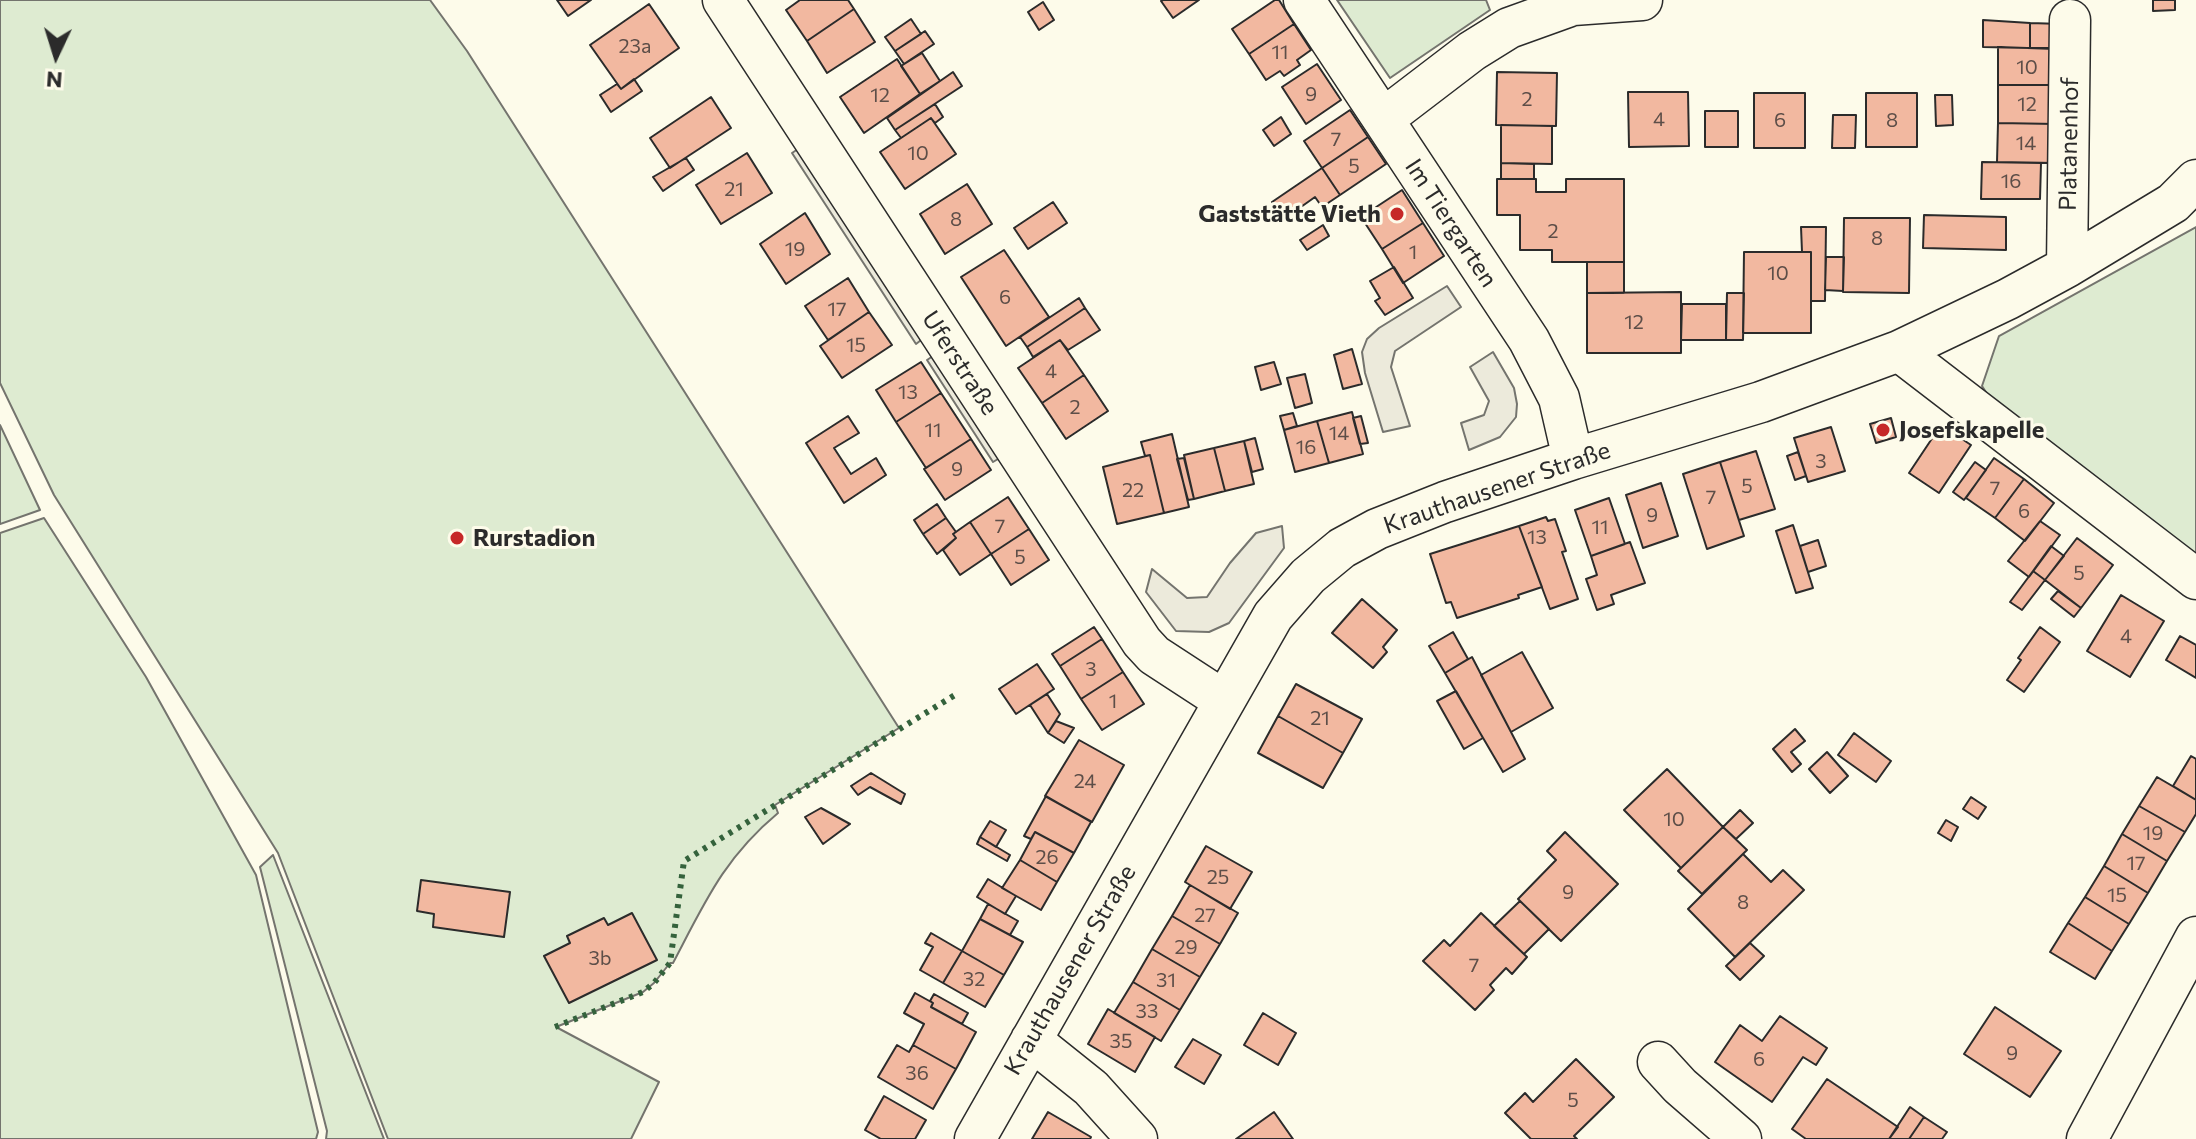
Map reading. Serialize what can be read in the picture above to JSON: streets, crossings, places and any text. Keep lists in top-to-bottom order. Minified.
{"streets":{"street":["Platanenhof","Im Tiergarten","Uferstraße","Krauthausener Straße"]},"crossings":[["Platanenhof","Krauthausener Straße"],["Im Tiergarten","Krauthausener Straße"],["Uferstraße","Krauthausener Straße"]],"places":["Gaststätte Vieth","Josefskapelle","Rurstadion"],"house_numbers":["23a","11","10","9","12","2","12","4","6","8","7","14","10","5","16","21","8","2","8","19","1","10","6","17","12","15","4","13","2","11","14","16","3","9","5","7","22","7","6","9","7","11","13","5","5","4","3","1","21","24","10","19","26","17","25","9","15","8","27","29","3b","7","32","31","33","35","9","6","36","5"],"north":"bottom"}
